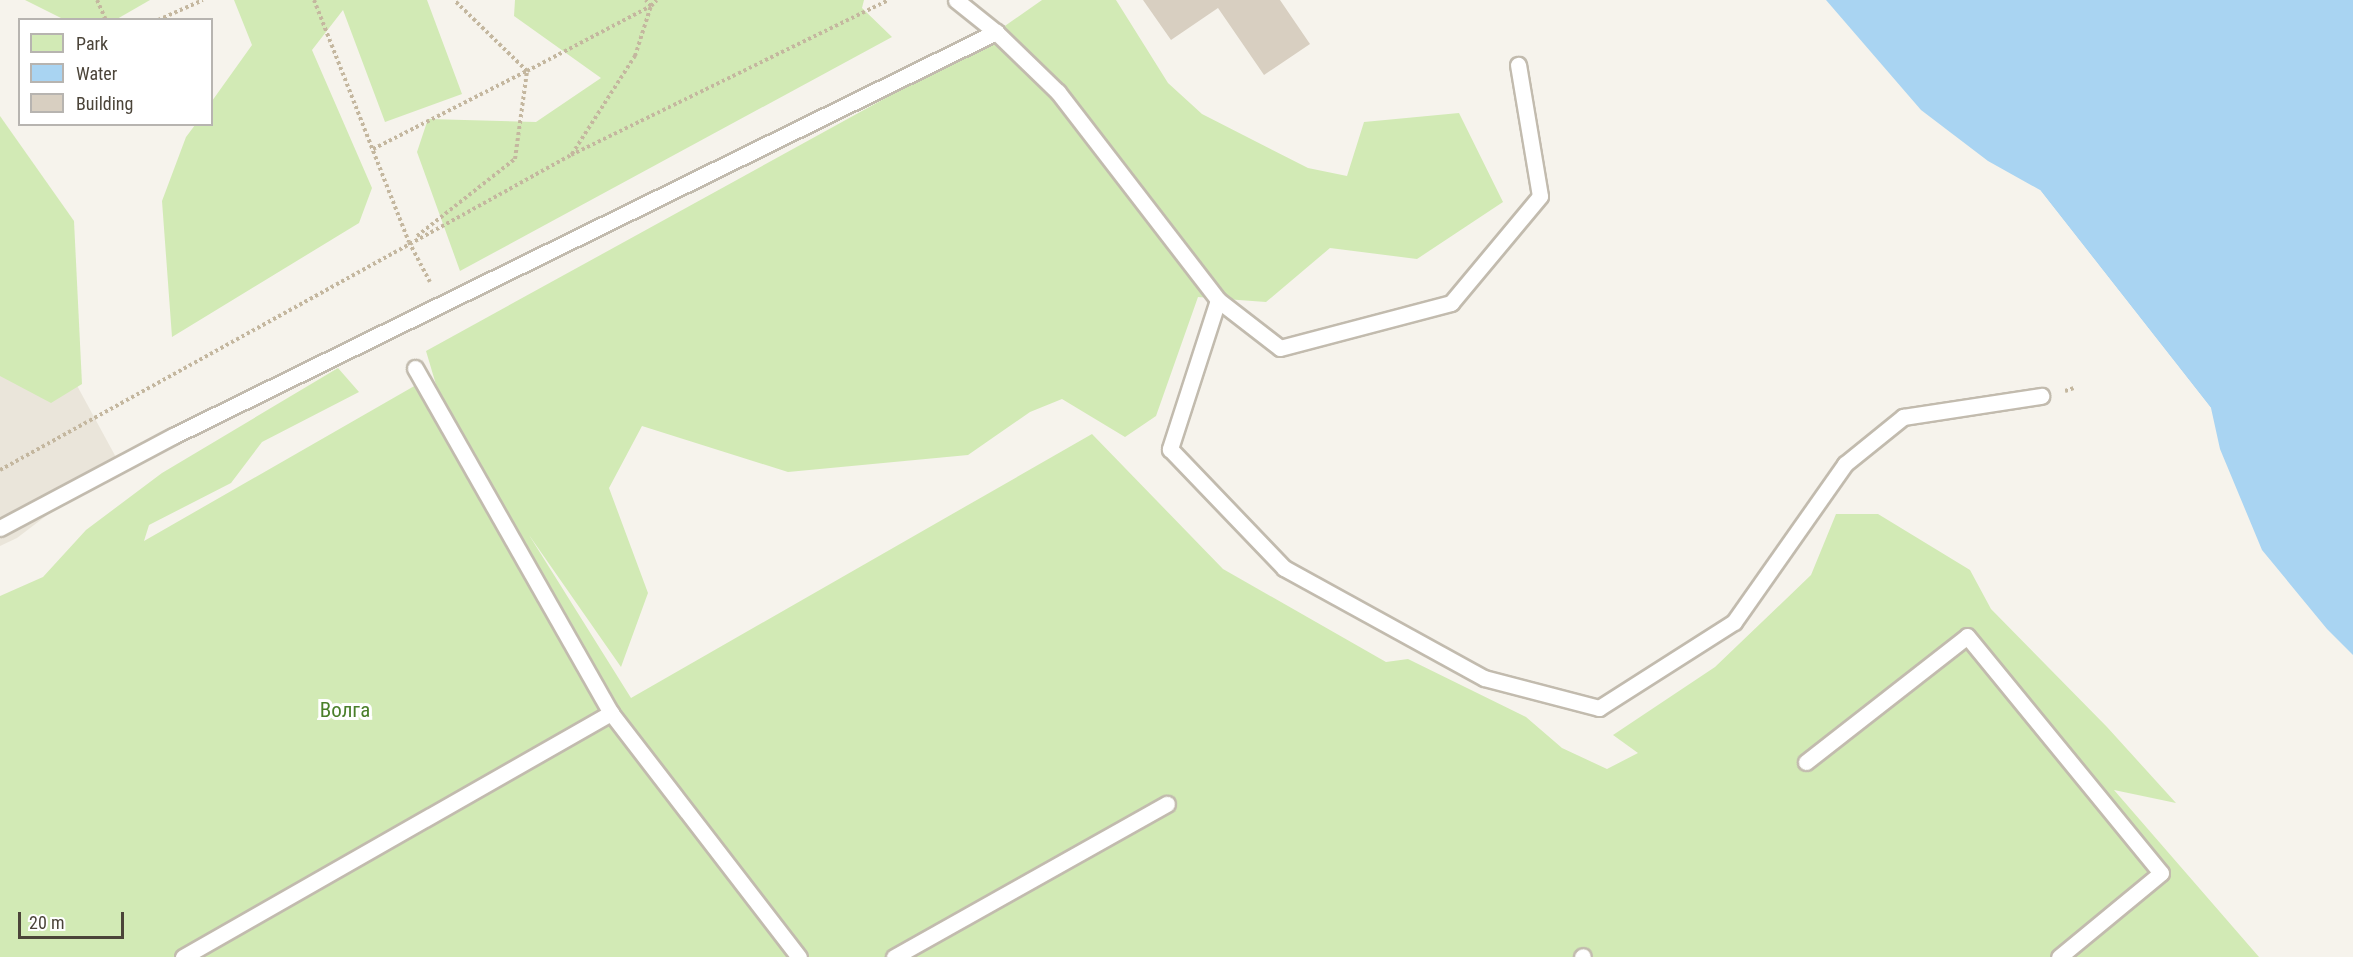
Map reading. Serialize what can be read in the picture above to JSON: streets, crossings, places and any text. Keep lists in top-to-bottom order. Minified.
{"parks":["Волга"],"legend":["Park","Water","Building"],"scale_bar":"20 m"}
